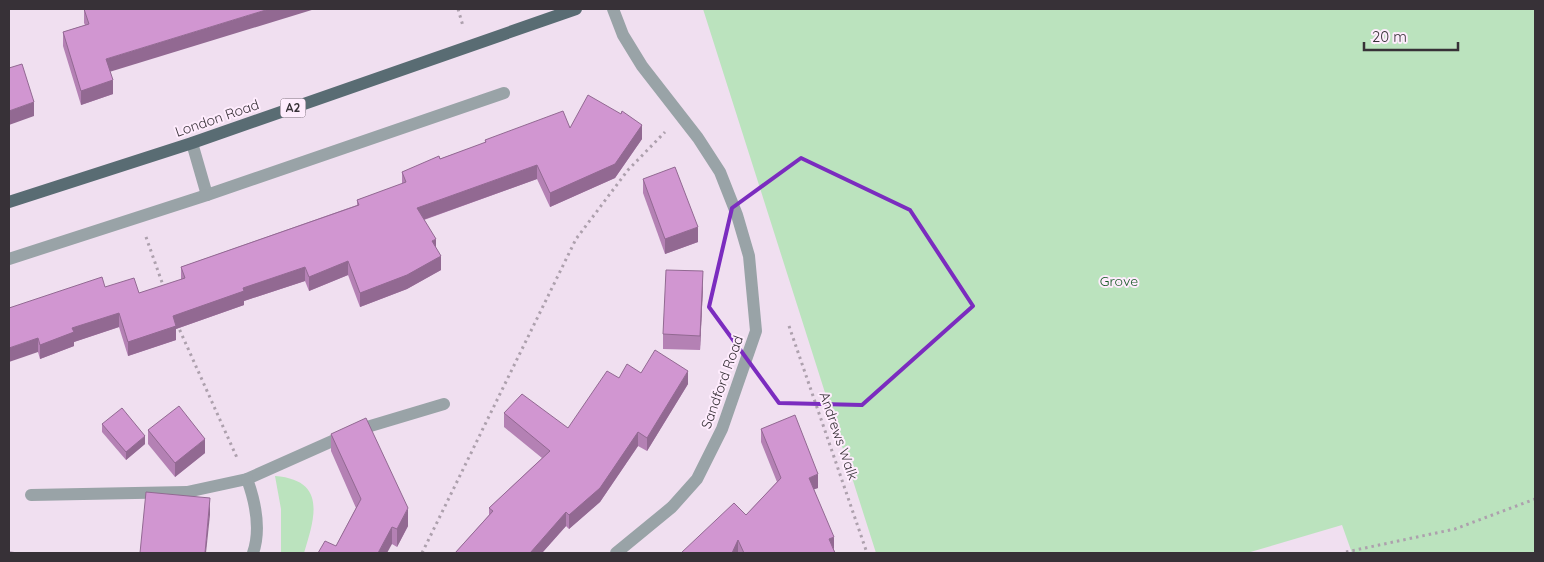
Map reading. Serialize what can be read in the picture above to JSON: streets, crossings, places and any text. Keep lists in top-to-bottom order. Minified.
{"streets":{"main road":["A2","London Road"],"street":["Sandford Road"],"path":["Andrews Walk"]},"parks":["Grove"],"scale_bar":"20 m"}
